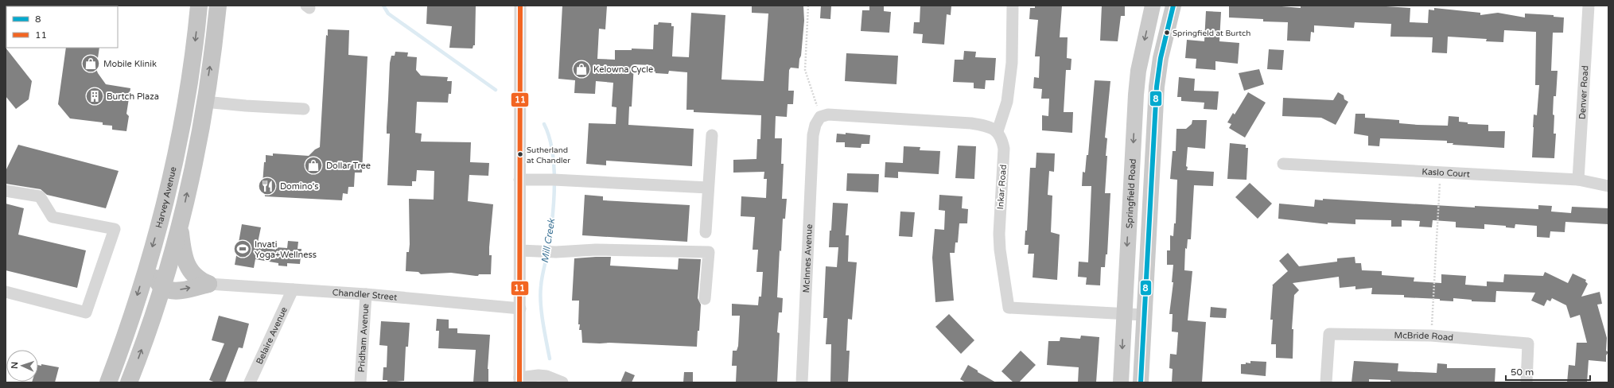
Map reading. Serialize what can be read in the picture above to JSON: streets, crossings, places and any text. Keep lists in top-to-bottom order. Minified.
{"streets":{"highway":["Harvey Avenue"],"main road":["Springfield Road"],"street":["Denver Road","Kaslo Court","Inkar Road","McInnes Avenue","Chandler Street","Belaire Avenue","McBride Road","Pridham Avenue"]},"crossings":[["Denver Road","Kaslo Court"],["Inkar Road","Springfield Road"],["Chandler Street","Belaire Avenue"],["Chandler Street","Pridham Avenue"]],"water":["Mill Creek"],"places":{"other":["Springfield at Burtch","Sutherland at Chandler"],"shop":["Mobile Klinik","Kelowna Cycle","Dollar Tree"],"building":["Burtch Plaza"],"restaurant":["Domino's"],"sports":["Invati Yoga+Wellness"]},"lines":["transit line 8","transit line 11"],"legend":["8","11"],"scale_bar":"50 m","north":"left"}
